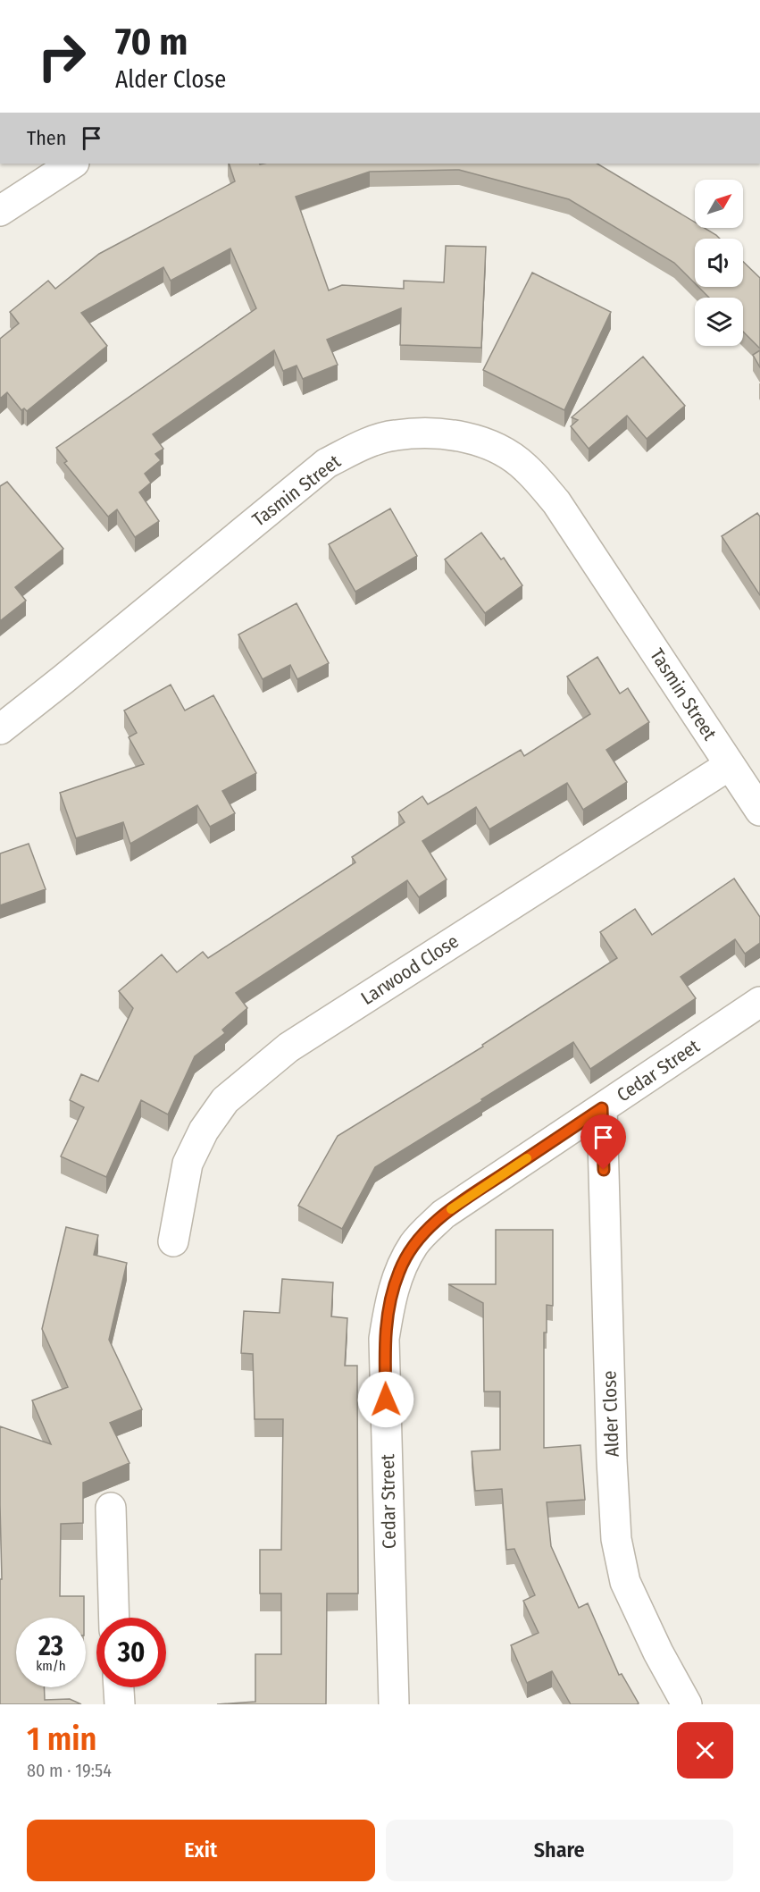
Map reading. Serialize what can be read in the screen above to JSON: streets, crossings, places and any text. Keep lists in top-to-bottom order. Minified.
{"streets":{"street":["Tasmin Street","Larwood Close","Cedar Street","Alder Close"]},"crossings":[["Tasmin Street","Larwood Close"],["Cedar Street","Alder Close"]],"north":"top right","page":{"turn":["70 m","Alder Close"],"then":"Then","speed":"23 km/h","limit":"30","heading":["1 min","80 m · 19:54"],"buttons":["Exit","Share"]}}
